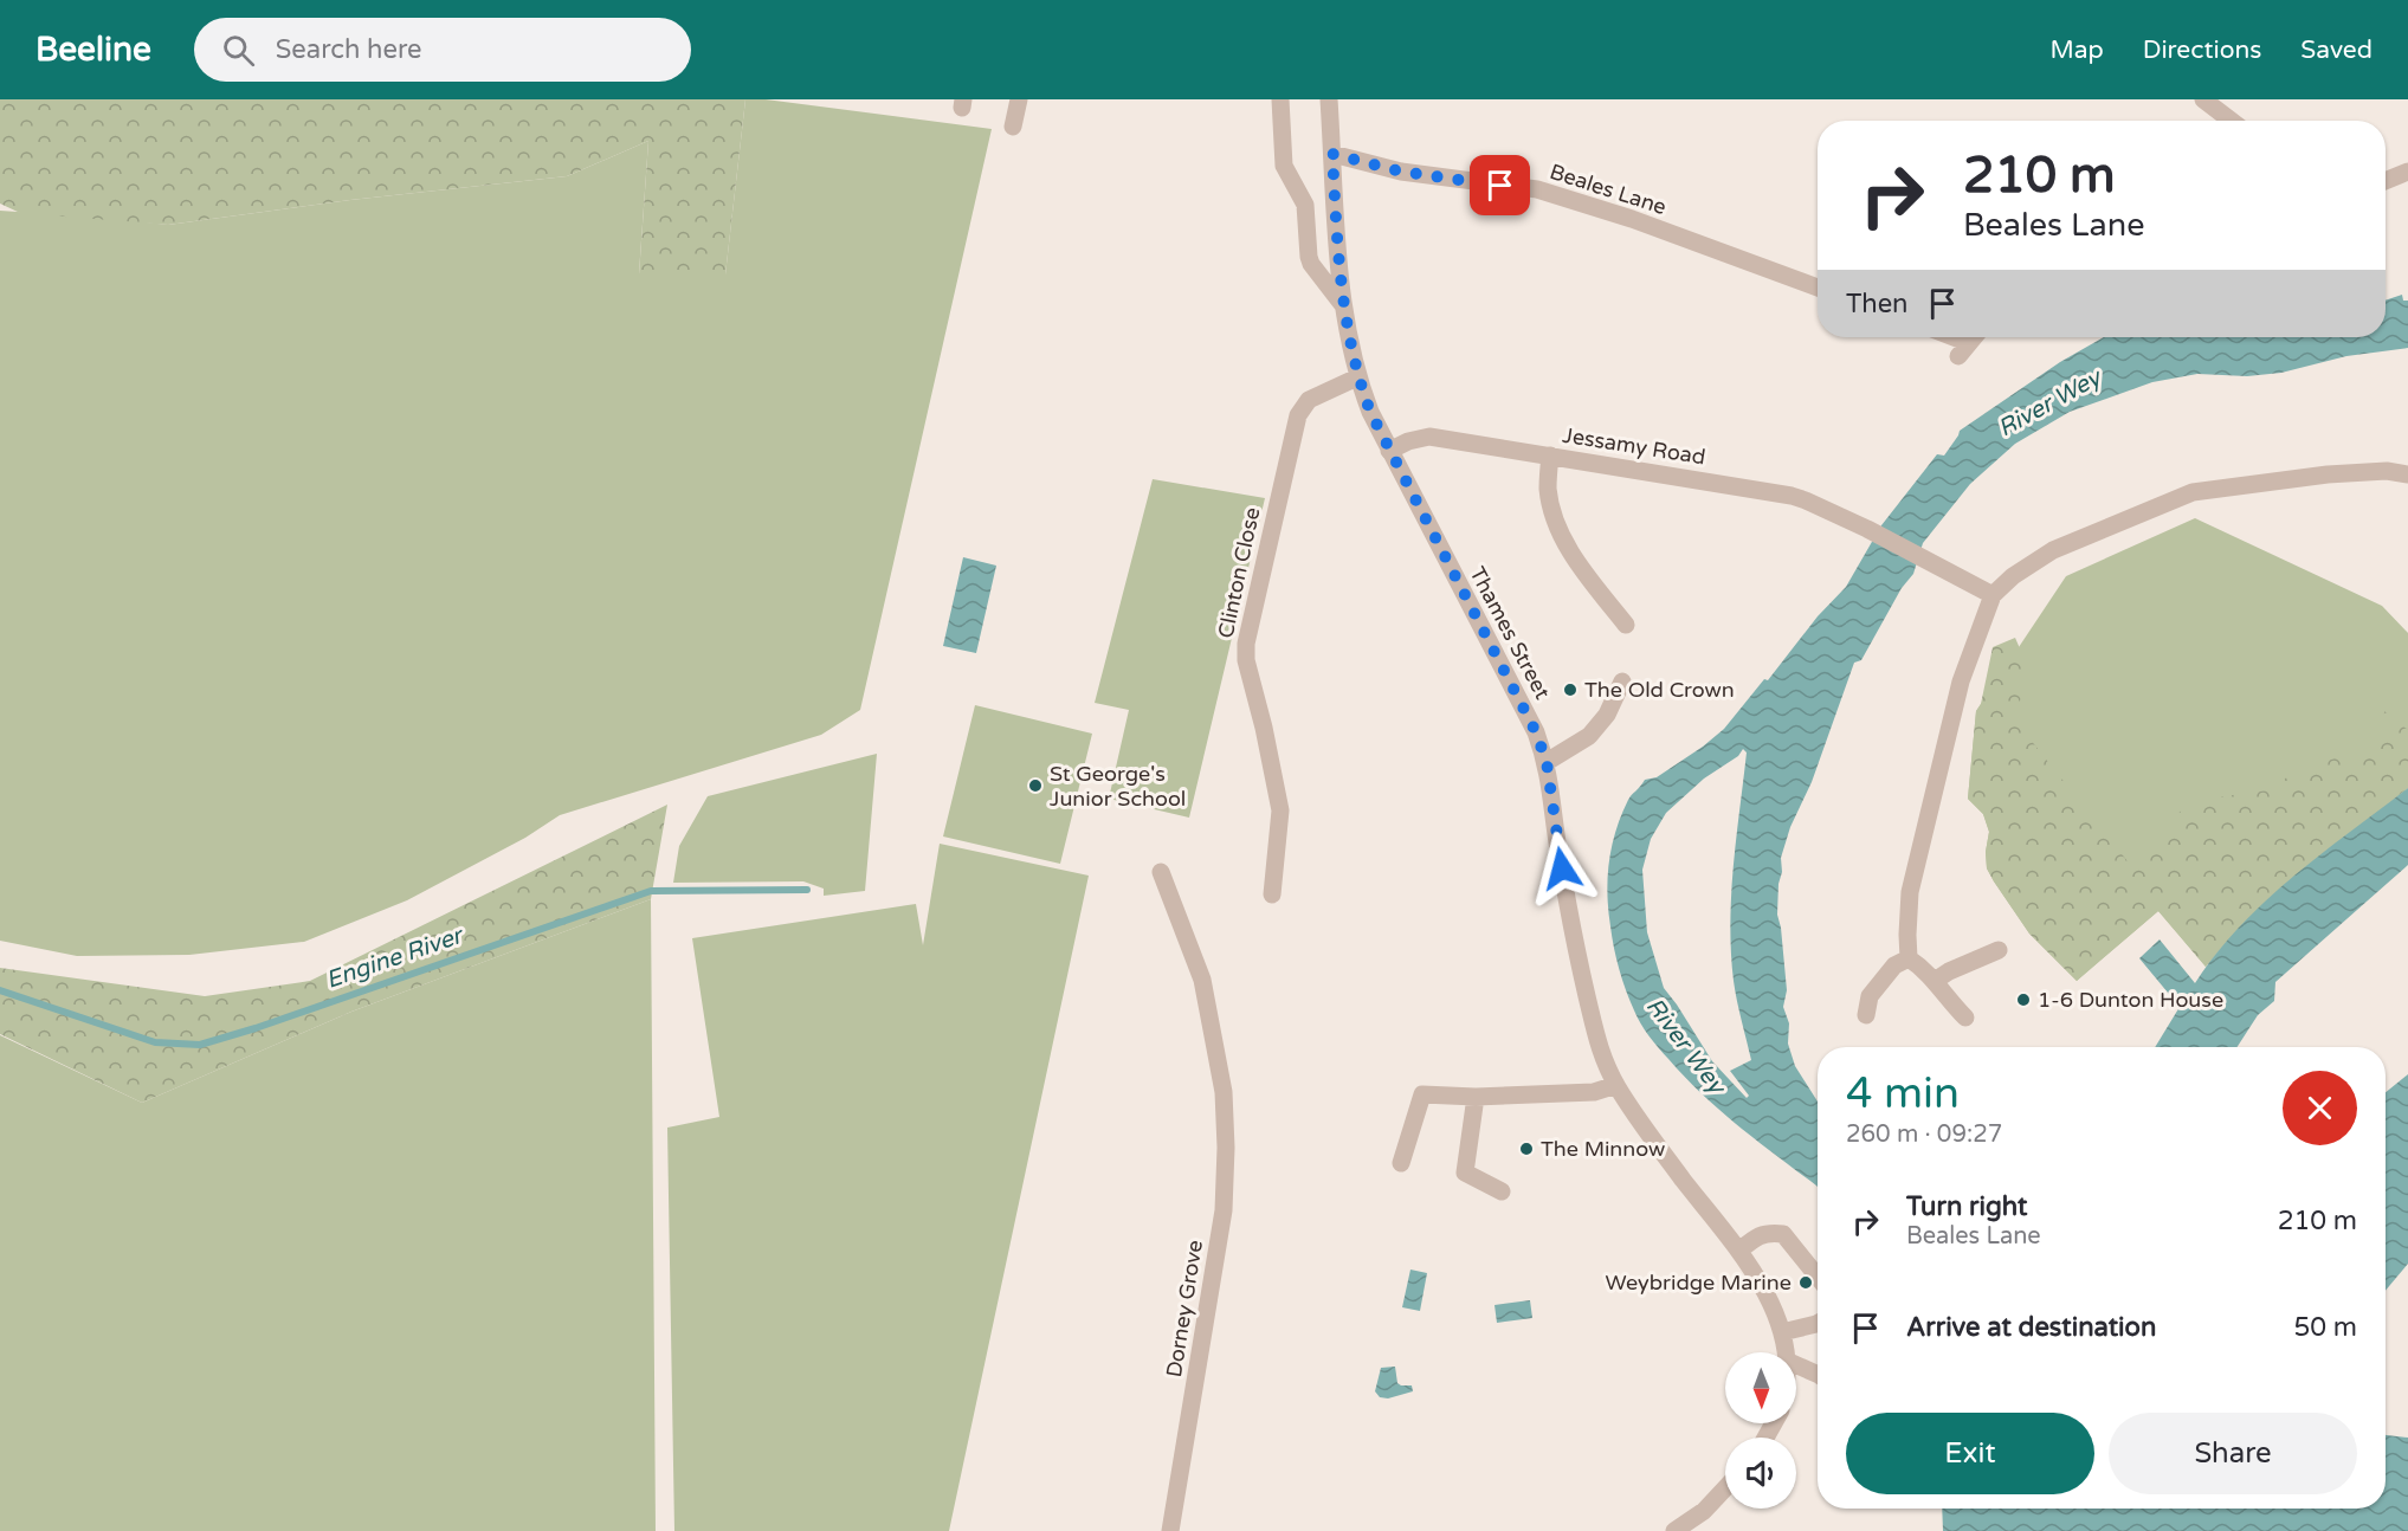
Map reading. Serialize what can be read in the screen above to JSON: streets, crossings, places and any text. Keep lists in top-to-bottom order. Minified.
{"streets":{"street":["Beales Lane","Jessamy Road","Clinton Close","Thames Street","Dorney Grove"]},"crossings":[["Beales Lane","Thames Street"],["Jessamy Road","Thames Street"],["Clinton Close","Thames Street"]],"water":["River Wey","Engine River"],"places":["The Old Crown","St George's Junior School","1-6 Dunton House","The Minnow","Weybridge Marine"],"north":"bottom","page":{"header":"Beeline","search":"Search here","nav":["Map","Directions","Saved"],"turn":["210 m","Beales Lane"],"then":"Then","heading":["4 min","260 m · 09:27"],"list":[{"name":"Turn right","note":"Beales Lane","value":"210 m"},{"name":"Arrive at destination","value":"50 m"}],"buttons":["Exit","Share"]}}
